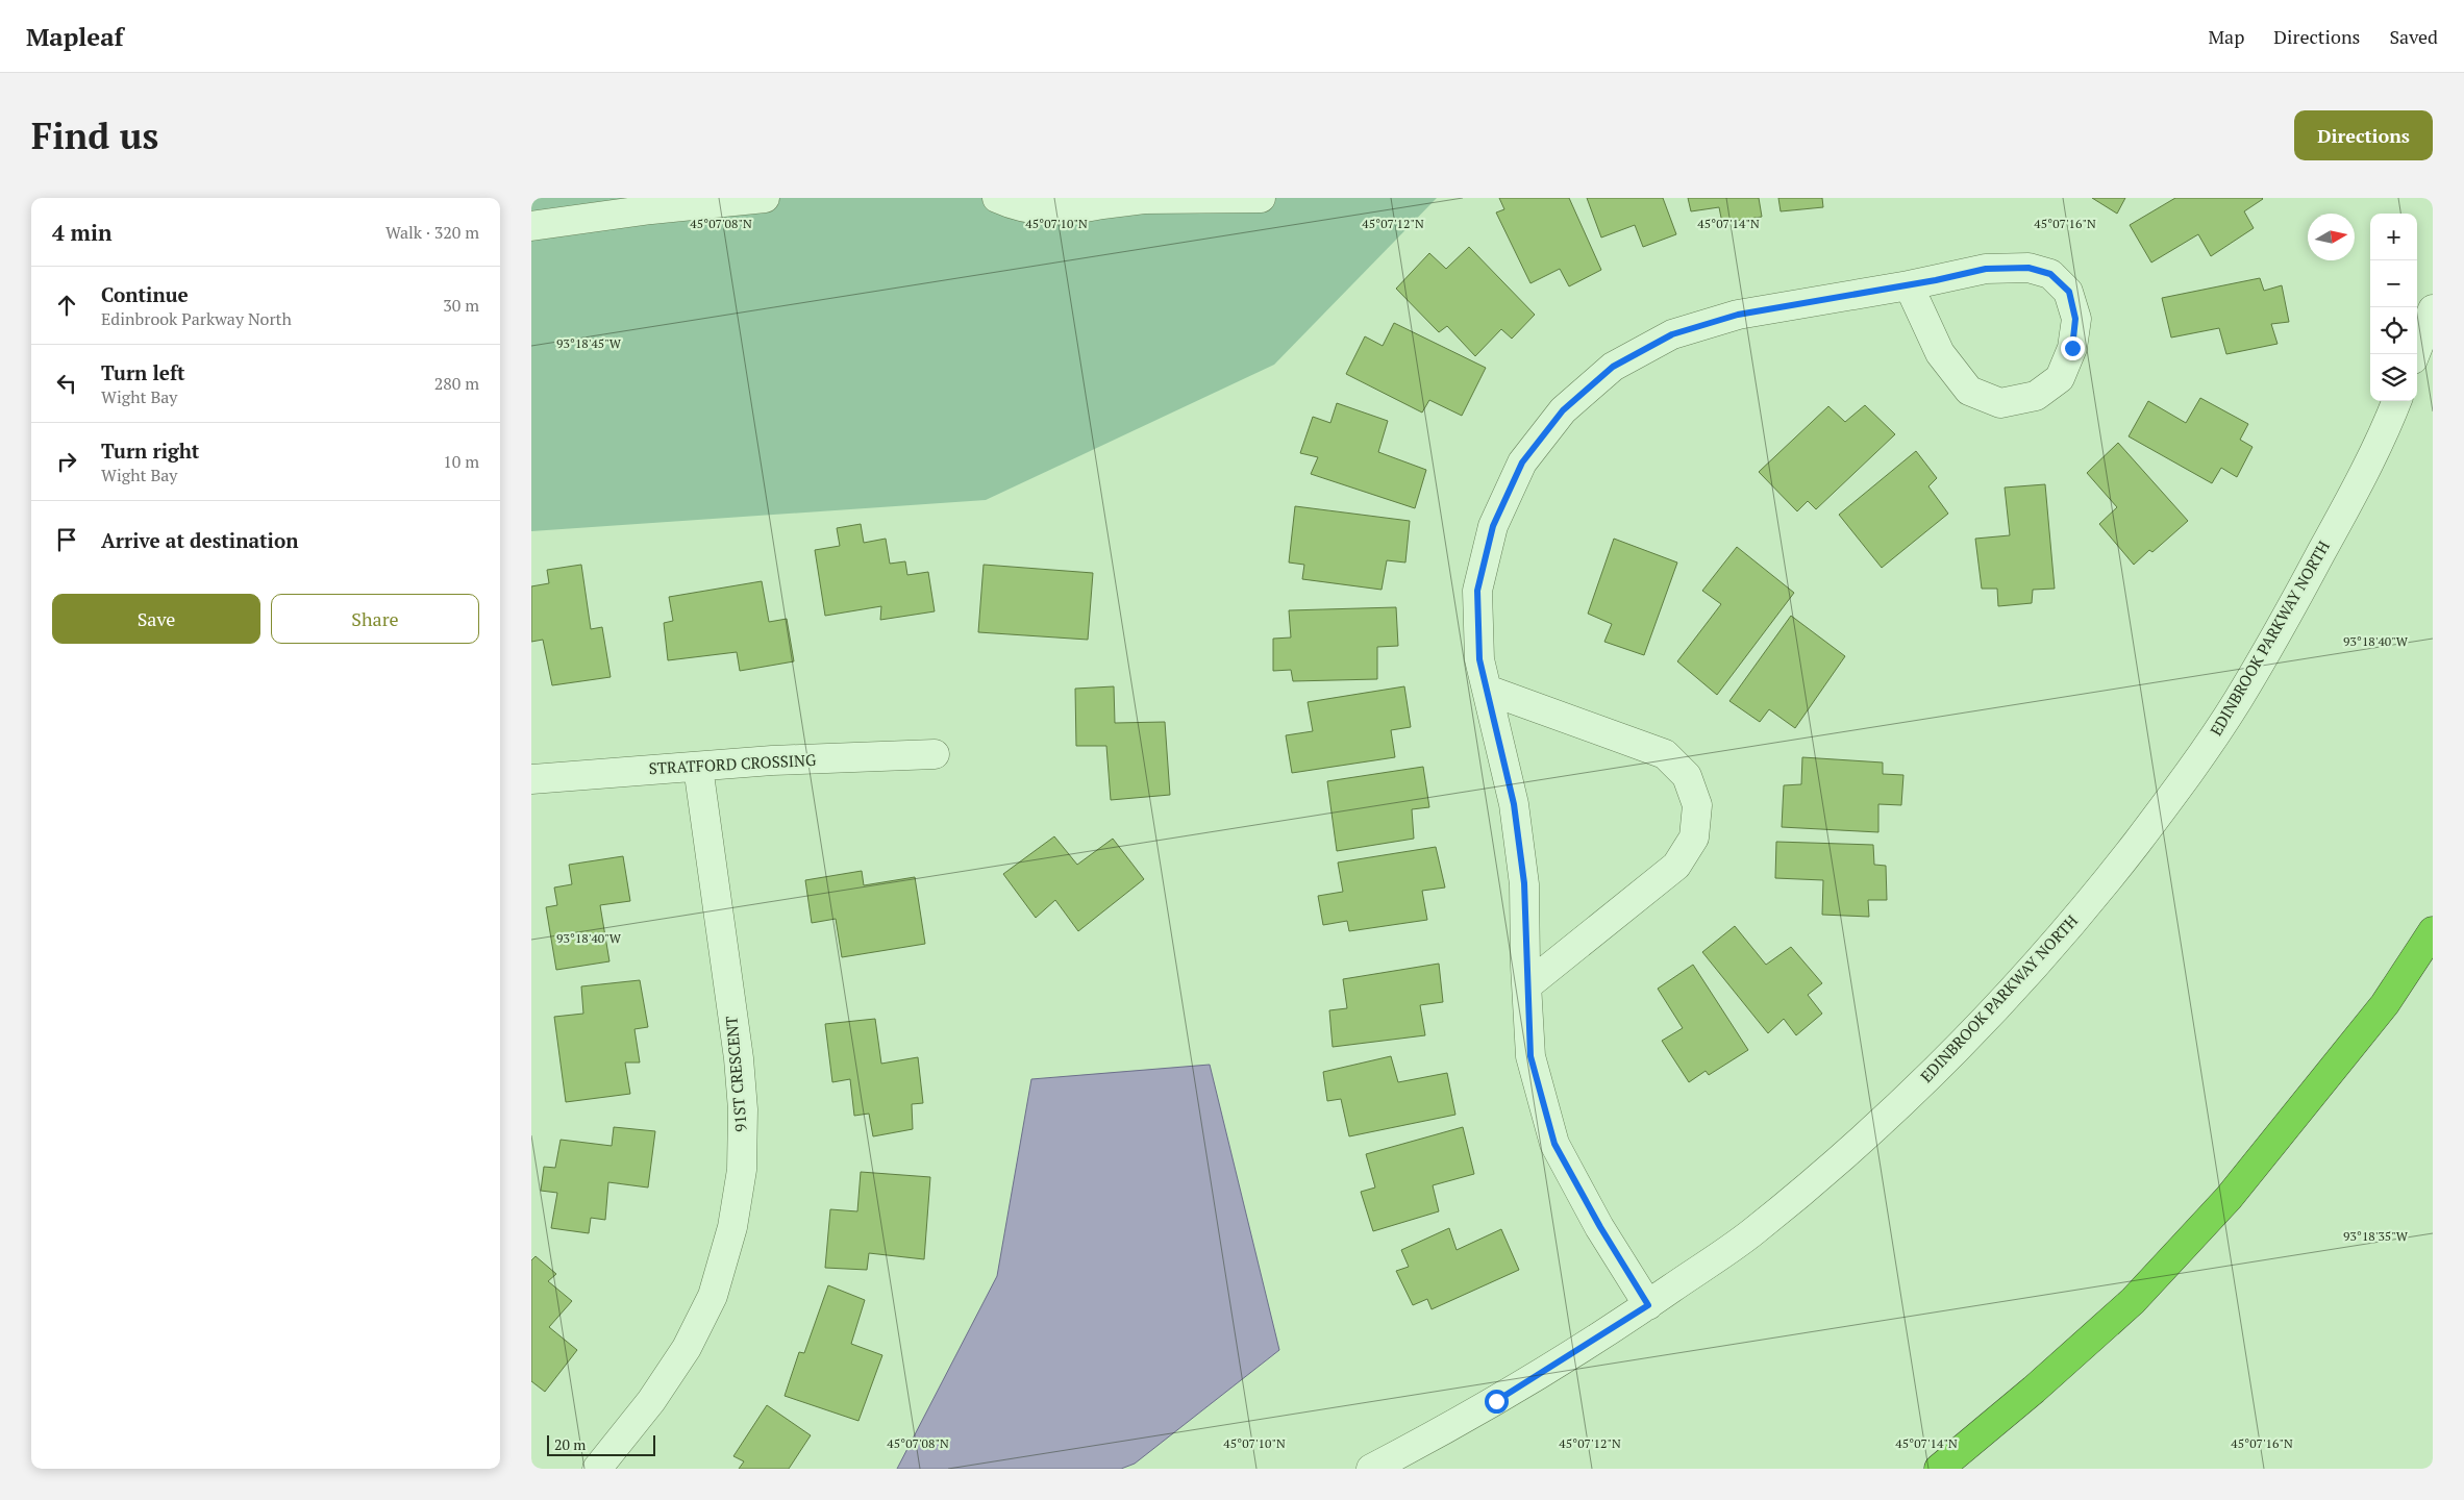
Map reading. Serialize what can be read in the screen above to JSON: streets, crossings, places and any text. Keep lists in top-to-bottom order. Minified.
{"streets":{"street":["EDINBROOK PARKWAY NORTH","STRATFORD CROSSING","91ST CRESCENT"]},"crossings":[["STRATFORD CROSSING","91ST CRESCENT"]],"scale_bar":"20 m","north":"right","page":{"header":"Mapleaf","nav":["Map","Directions","Saved"],"buttons":["Directions",["Save","Share"]],"title":"Find us","heading":["4 min","Walk · 320 m"],"map_buttons":["+","−"],"list":[["Continue","Edinbrook Parkway North","30 m"],["Turn left","Wight Bay","280 m"],["Turn right","Wight Bay","10 m"],"Arrive at destination"],"scale":"20 m"},"coordinates":["45°07'08\"N","45°07'10\"N","45°07'12\"N","45°07'14\"N","45°07'16\"N","93°18'45\"W","93°18'40\"W","93°18'35\"W"]}
